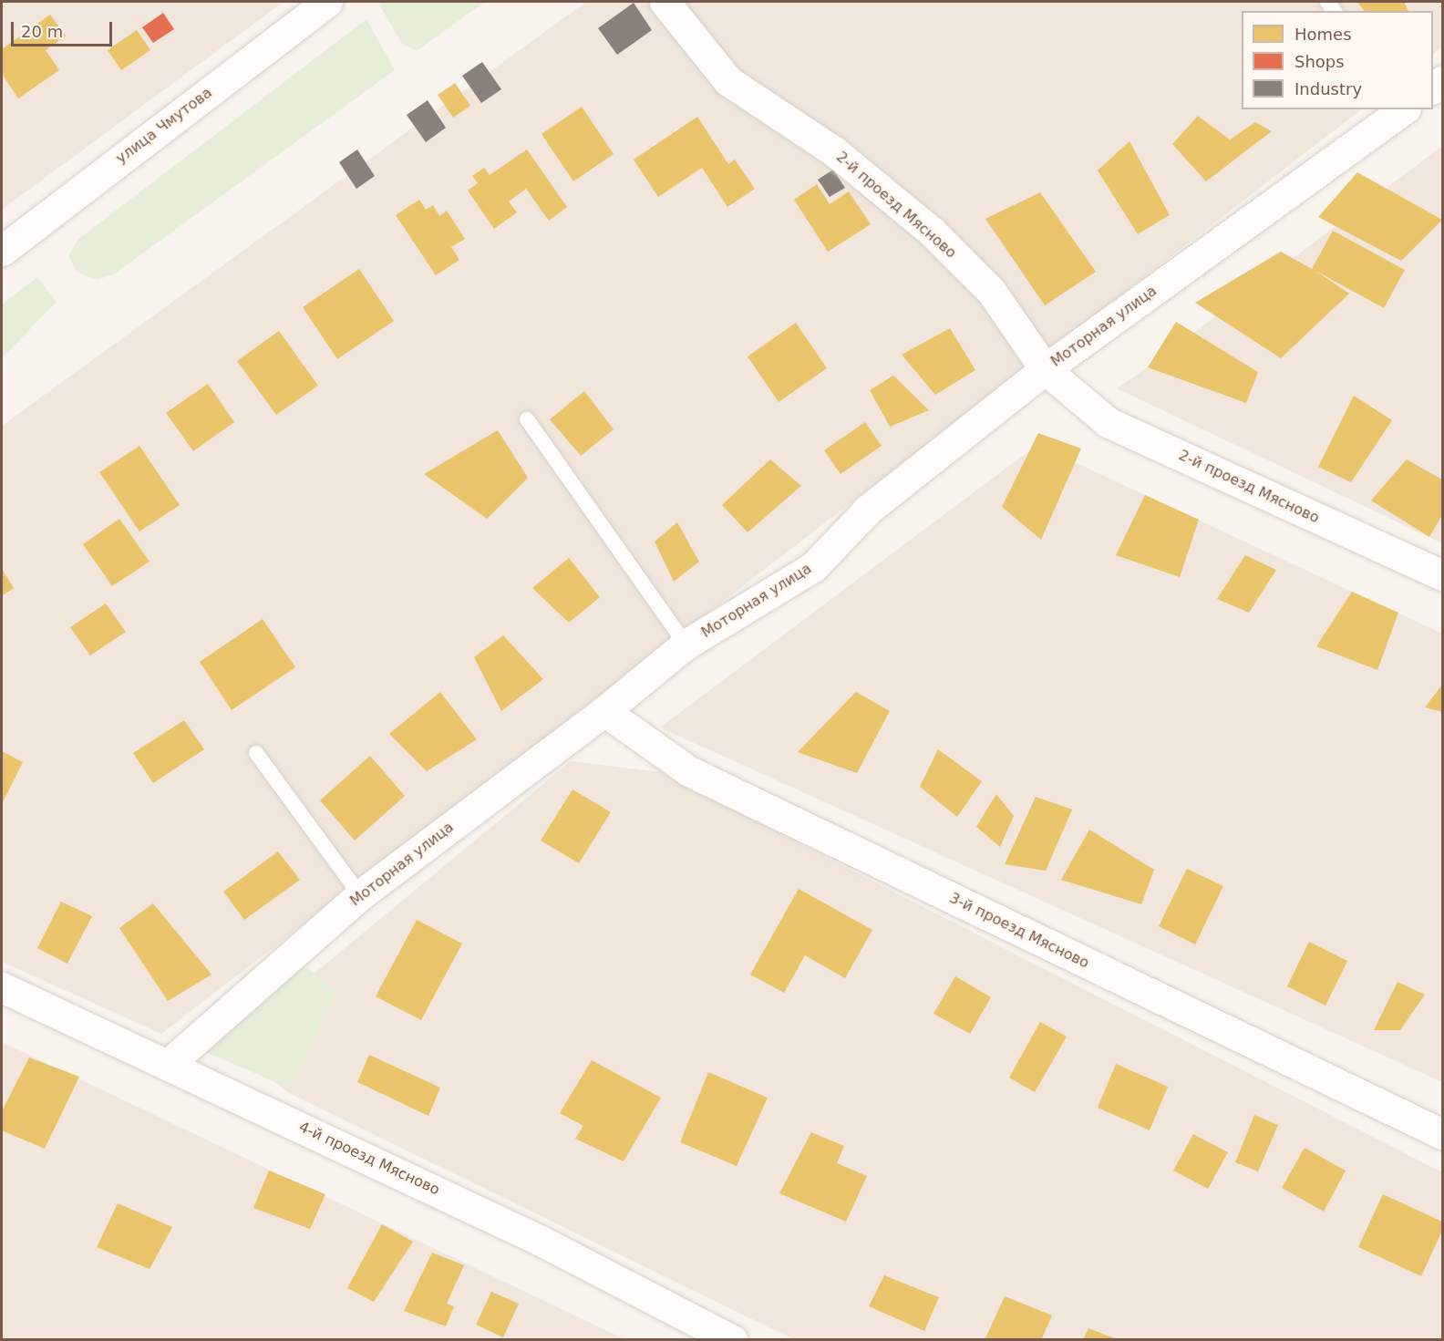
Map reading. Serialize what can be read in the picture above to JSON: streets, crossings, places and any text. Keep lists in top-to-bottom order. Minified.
{"streets":{"street":["улица Чмутова","2-й проезд Мясново","Моторная улица","3-й проезд Мясново","4-й проезд Мясново"]},"crossings":[["2-й проезд Мясново","Моторная улица"],["Моторная улица","3-й проезд Мясново"],["Моторная улица","4-й проезд Мясново"]],"legend":["Homes","Shops","Industry"],"scale_bar":"20 m"}
